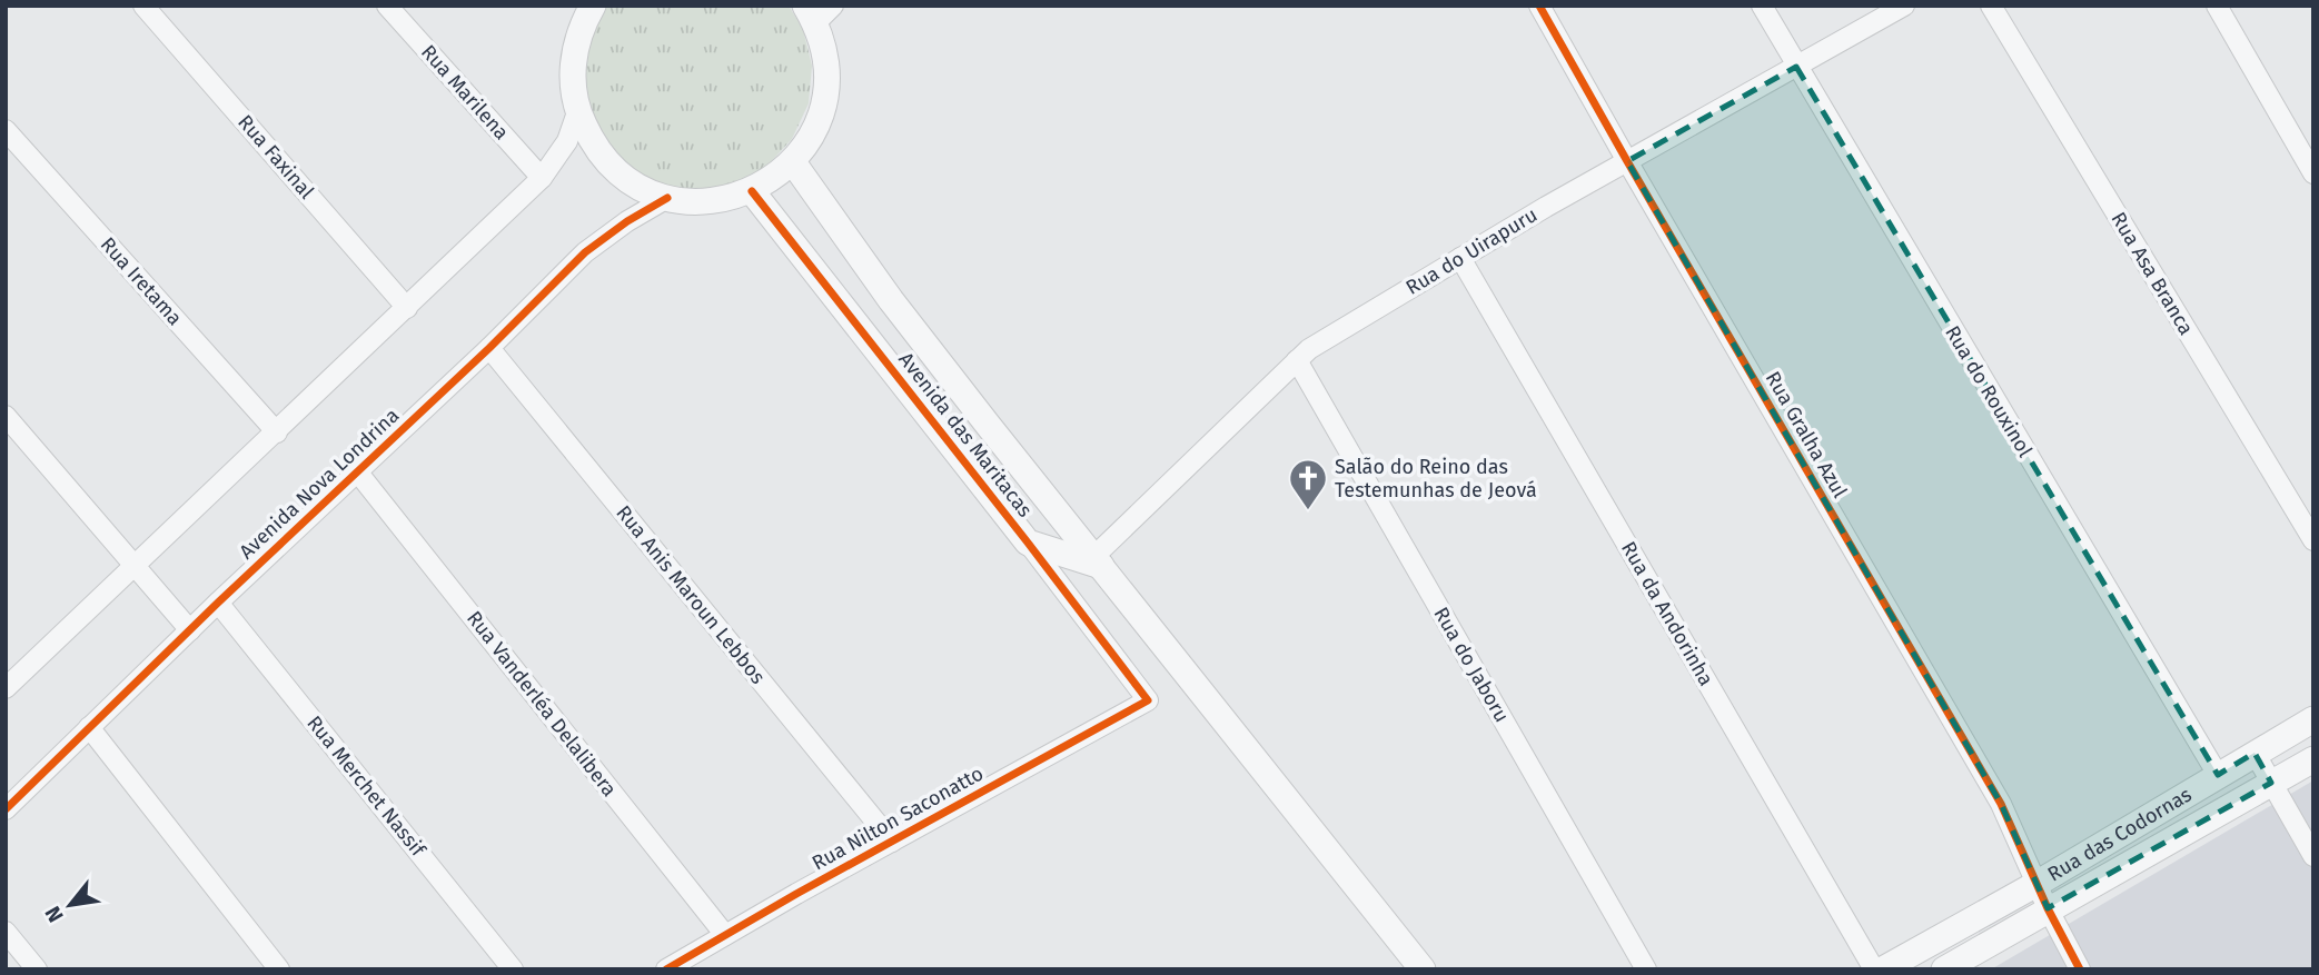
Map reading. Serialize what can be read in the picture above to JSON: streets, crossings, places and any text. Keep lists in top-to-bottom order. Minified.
{"streets":{"street":["Rua Marilena","Rua Faxinal","Rua do Uirapuru","Rua Asa Branca","Rua Iretama","Rua do Rouxinol","Avenida das Maritacas","Rua Gralha Azul","Avenida Nova Londrina","Rua Anis Maroun Lebbos","Rua da Andorinha","Rua do Jaboru","Rua Vanderléa Delalibera","Rua Merchet Nassif","Rua Nilton Saconatto","Rua das Codornas"]},"crossings":[["Rua do Uirapuru","Rua do Rouxinol"],["Rua do Uirapuru","Avenida das Maritacas"],["Rua do Uirapuru","Rua Gralha Azul"],["Rua do Uirapuru","Rua da Andorinha"],["Rua do Uirapuru","Rua do Jaboru"],["Rua do Rouxinol","Rua das Codornas"],["Avenida das Maritacas","Rua Nilton Saconatto"],["Rua Gralha Azul","Rua das Codornas"],["Avenida Nova Londrina","Rua Anis Maroun Lebbos"],["Avenida Nova Londrina","Rua Vanderléa Delalibera"],["Avenida Nova Londrina","Rua Merchet Nassif"],["Rua Anis Maroun Lebbos","Rua Nilton Saconatto"],["Rua Vanderléa Delalibera","Rua Nilton Saconatto"]],"places":{"church":["Salão do Reino das Testemunhas de Jeová"]},"north":"bottom left"}
